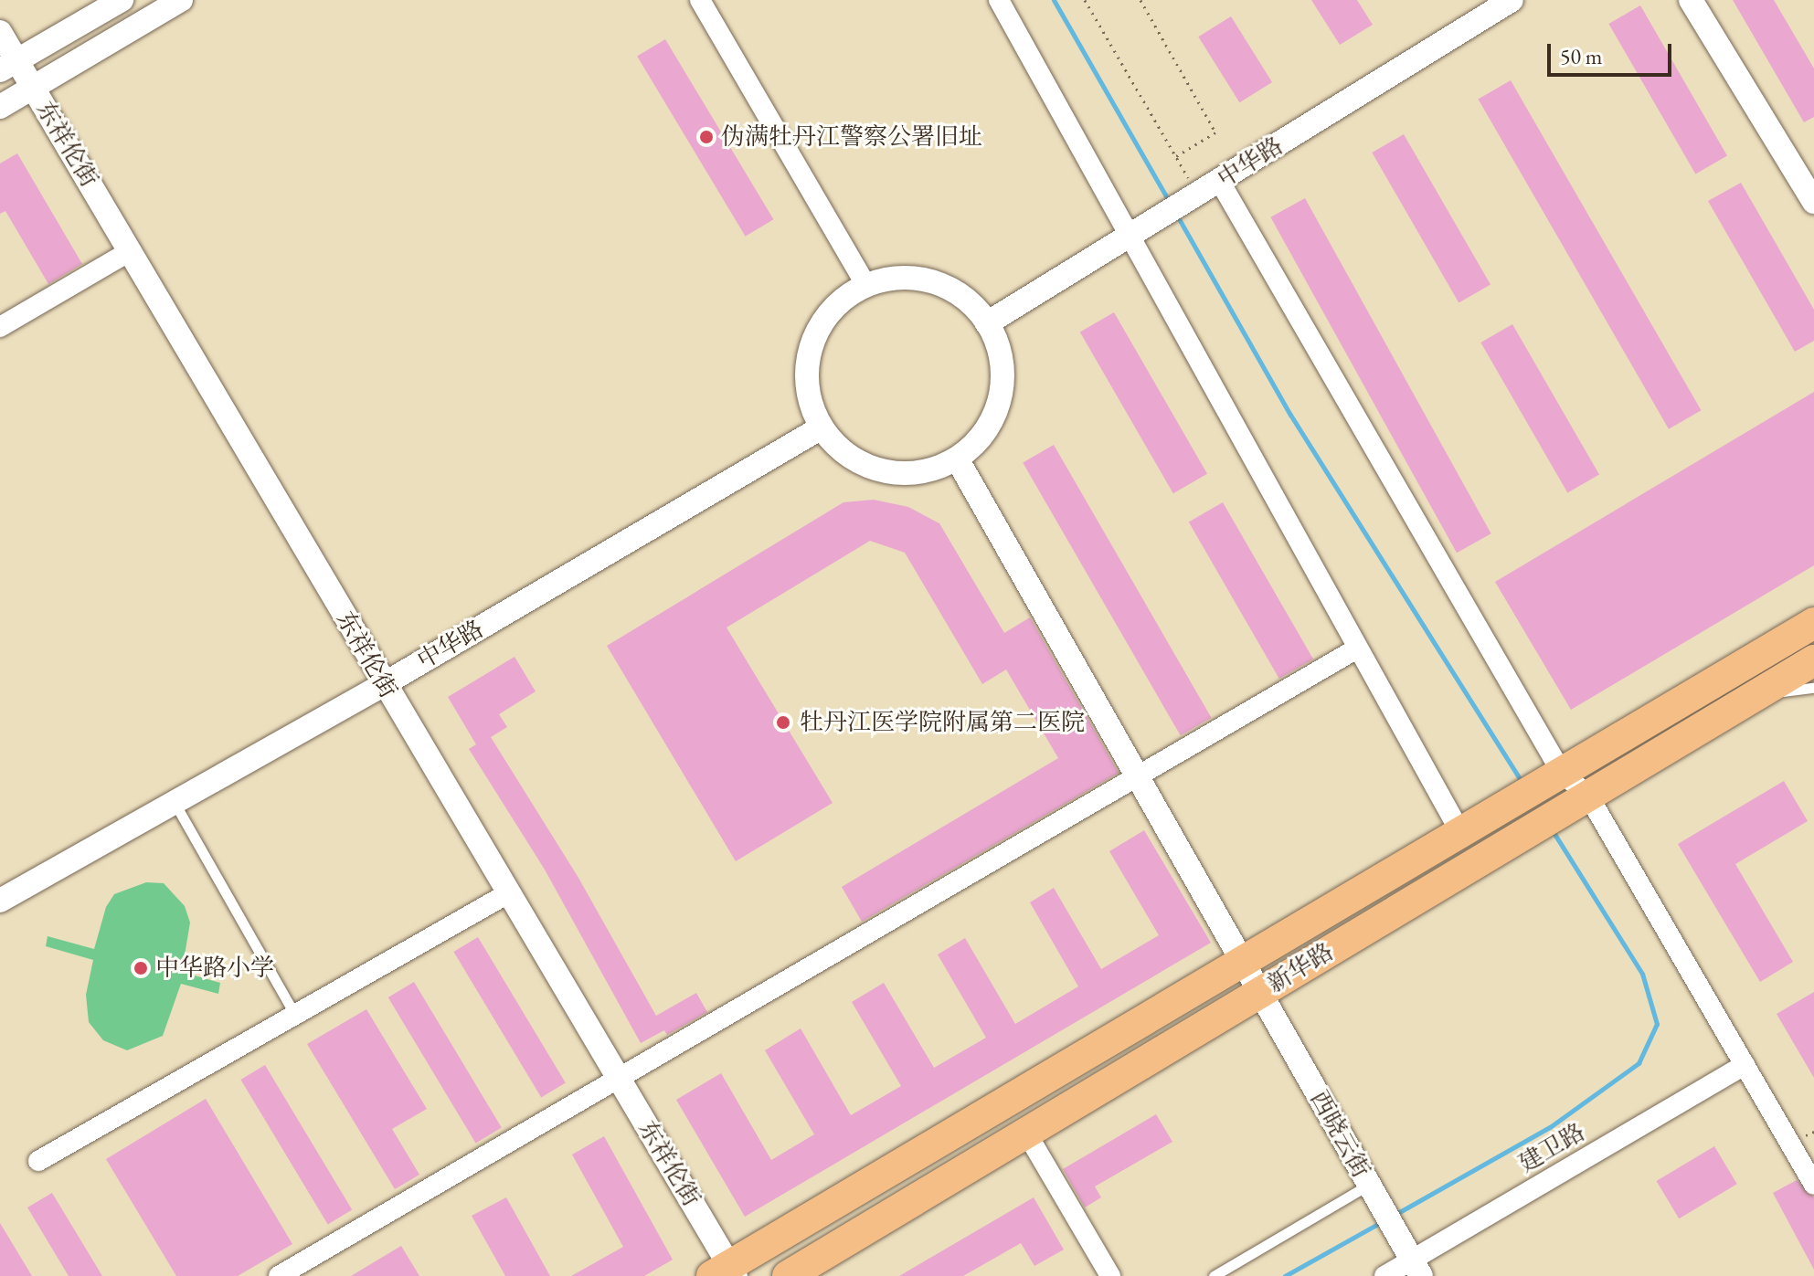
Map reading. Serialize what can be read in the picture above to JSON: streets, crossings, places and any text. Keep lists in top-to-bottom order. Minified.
{"streets":{"main road":["新华路"],"street":["东祥伦街","中华路","西晓云街","建卫路"]},"crossings":[["东祥伦街","中华路"],["中华路","西晓云街"],["新华路","西晓云街"],["西晓云街","建卫路"]],"places":["伪满牡丹江警察公署旧址","牡丹江医学院附属第二医院","中华路小学"],"scale_bar":"50 m"}
